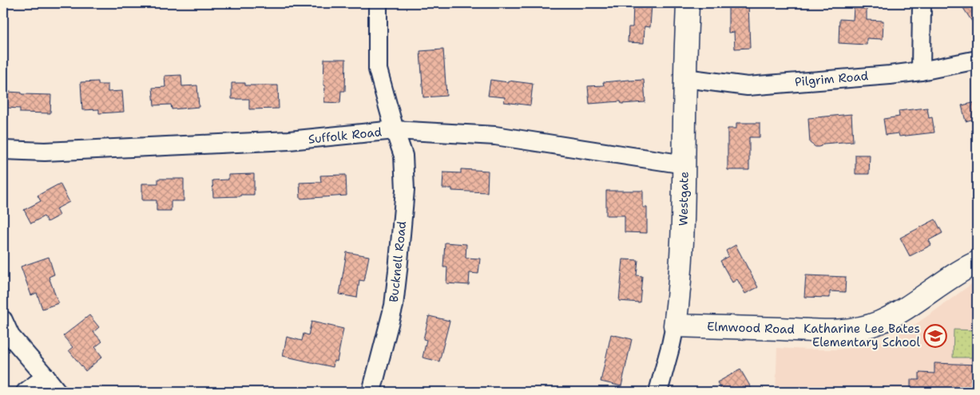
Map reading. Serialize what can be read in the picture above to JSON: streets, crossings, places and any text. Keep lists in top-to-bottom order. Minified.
{"streets":{"street":["Pilgrim Road","Suffolk Road","Westgate","Bucknell Road","Elmwood Road"]},"crossings":[["Pilgrim Road","Westgate"],["Suffolk Road","Westgate"],["Suffolk Road","Bucknell Road"],["Westgate","Elmwood Road"]],"places":{"school or university":["Katharine Lee Bates Elementary School"]}}
